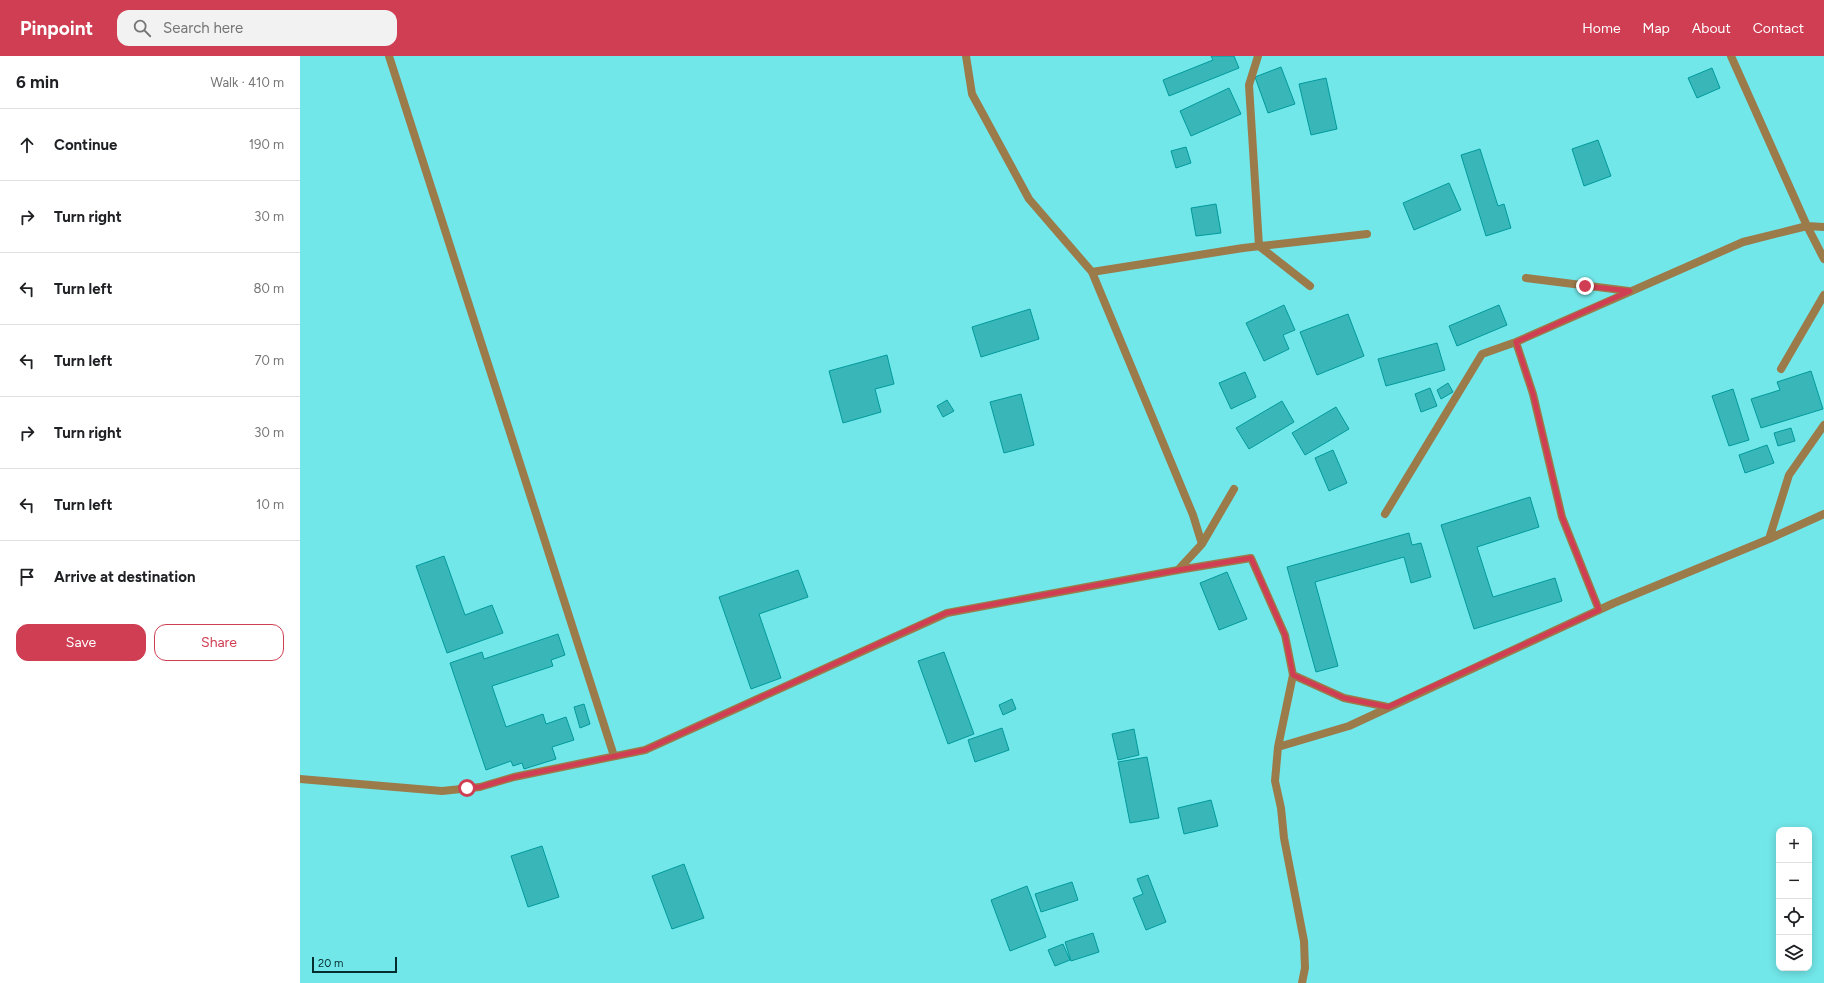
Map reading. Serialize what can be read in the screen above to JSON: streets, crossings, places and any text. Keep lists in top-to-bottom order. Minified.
{"scale_bar":"20 m","page":{"header":"Pinpoint","search":"Search here","nav":["Home","Map","About","Contact"],"heading":["6 min","Walk · 410 m"],"list":[["Continue","190 m"],["Turn right","30 m"],["Turn left","80 m"],["Turn left","70 m"],["Turn right","30 m"],["Turn left","10 m"],"Arrive at destination"],"buttons":["Save","Share"],"map_buttons":["+","−"],"scale":"20 m"}}
